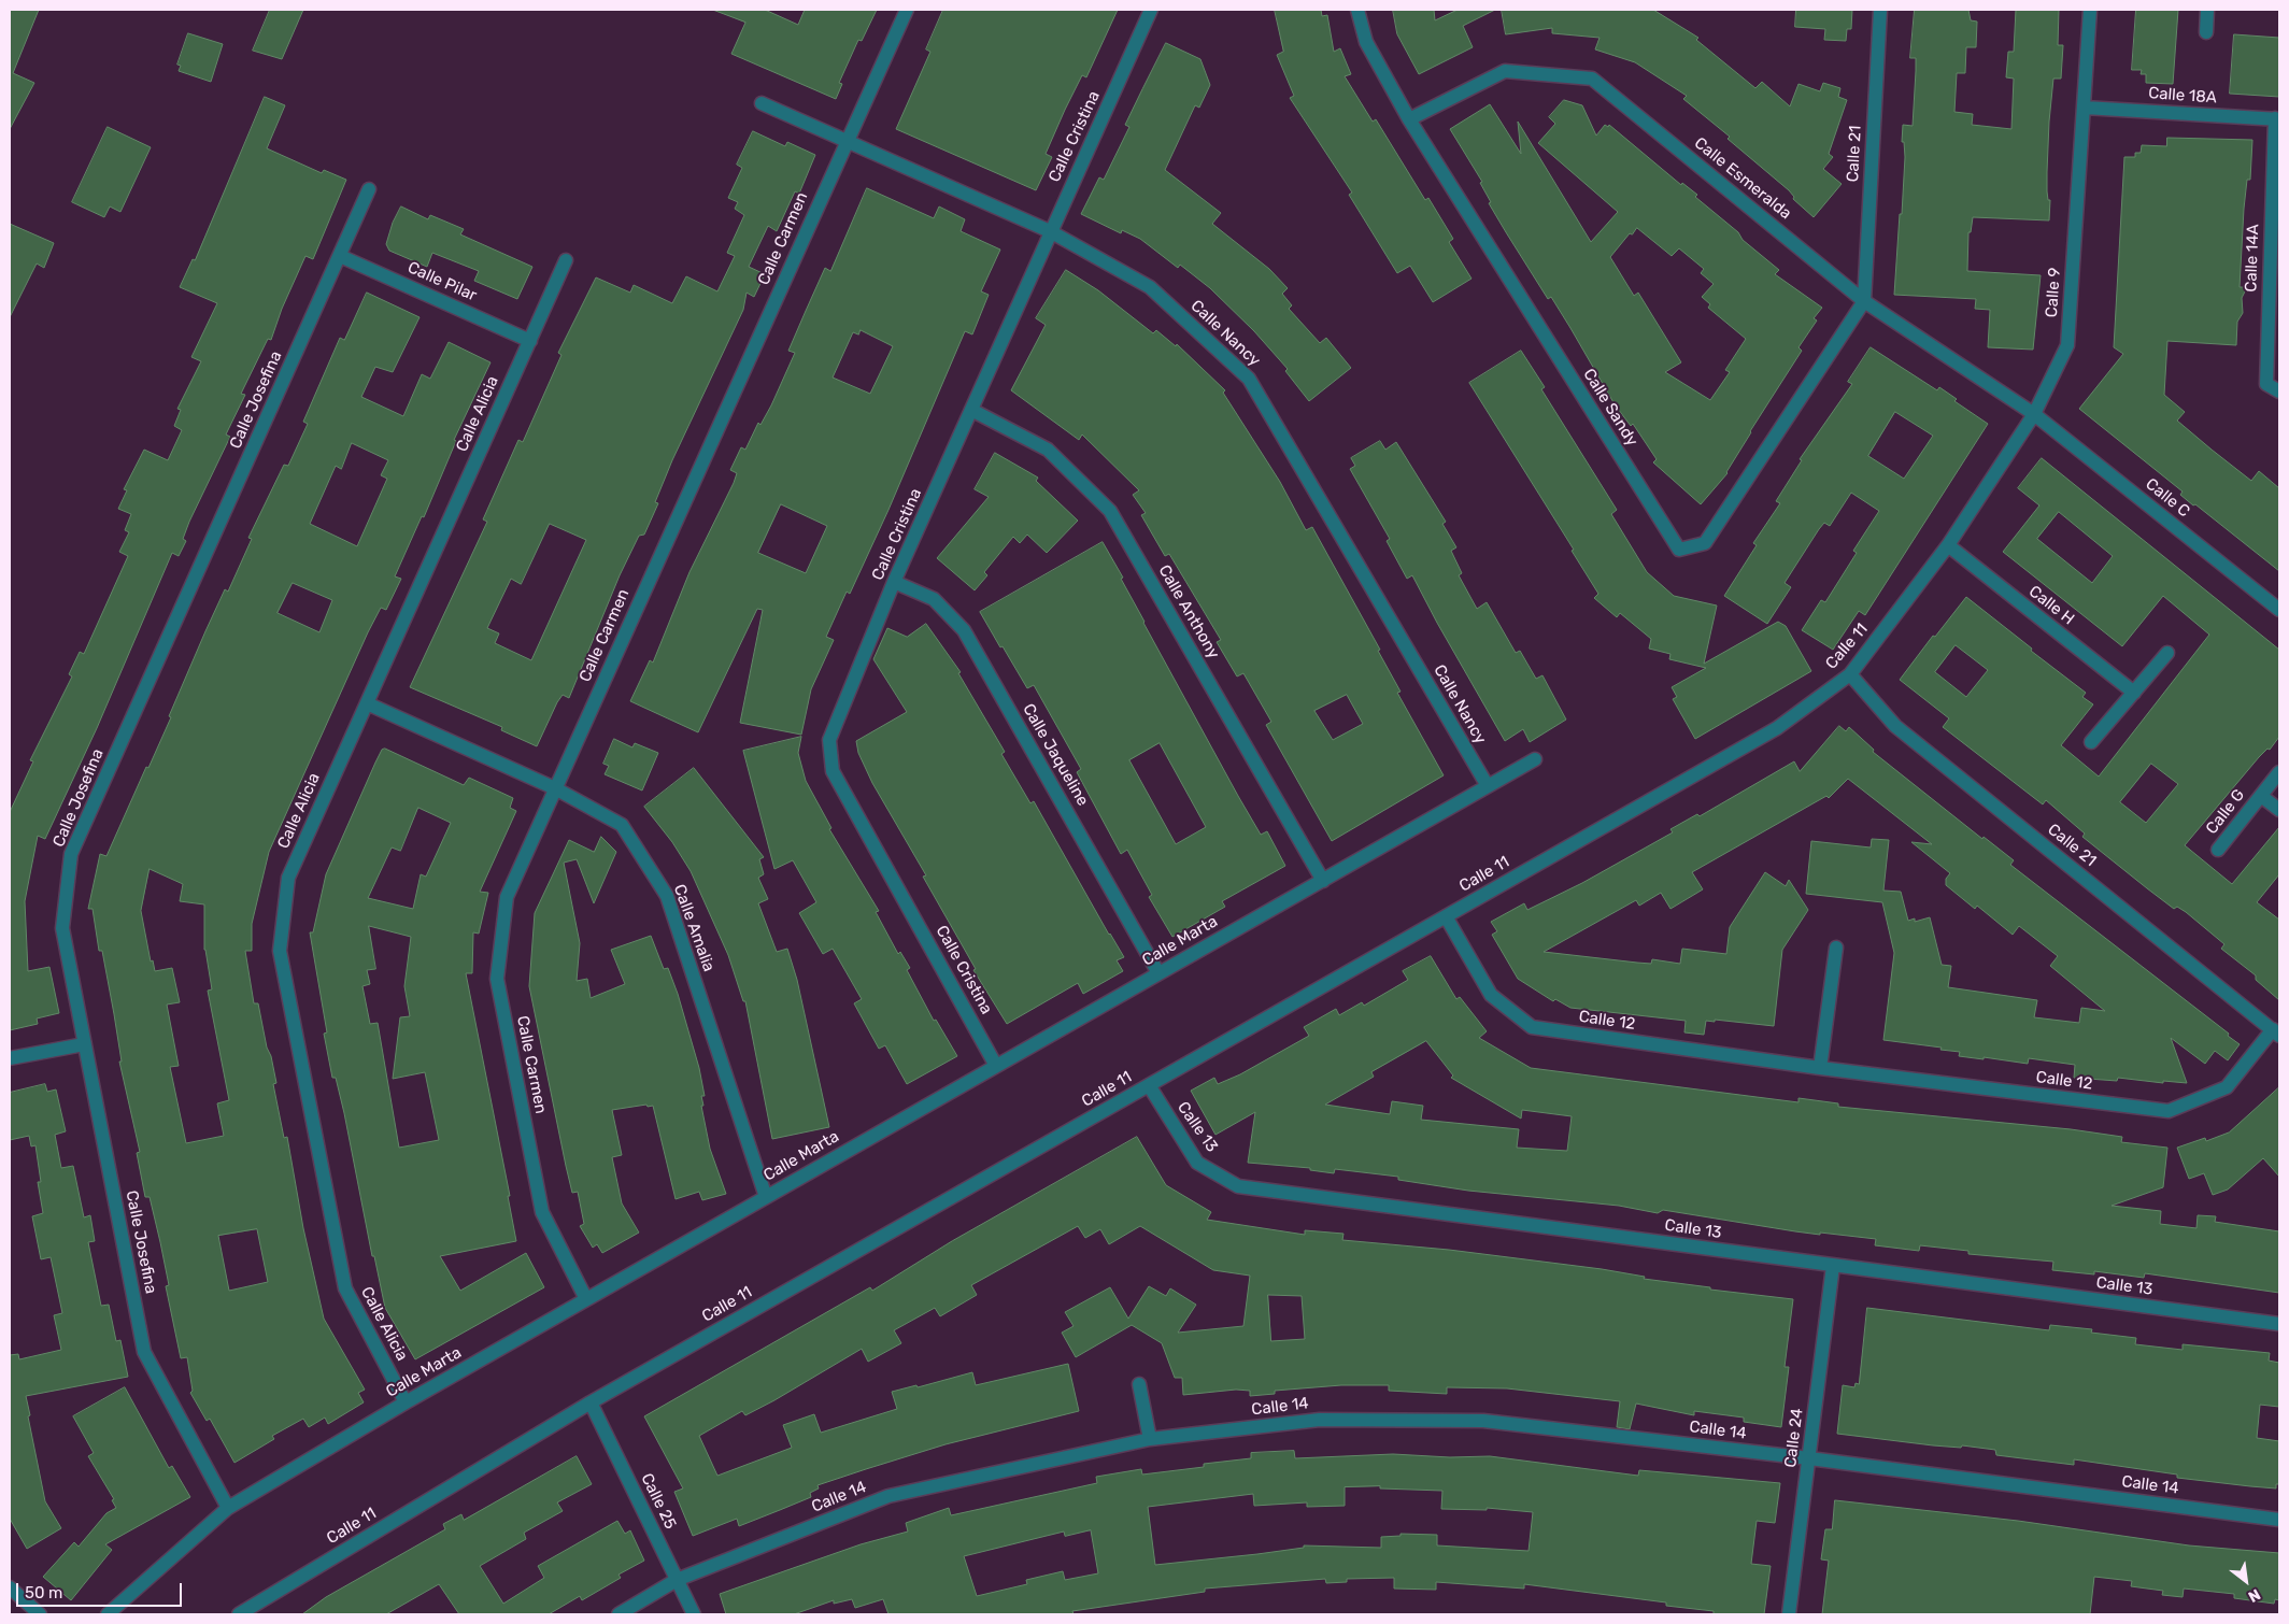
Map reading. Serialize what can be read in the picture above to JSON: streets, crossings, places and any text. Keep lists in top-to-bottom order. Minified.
{"streets":{"street":["Calle 18A","Calle Cristina","Calle 21","Calle Esmeralda","Calle Carmen","Calle 14A","Calle Pilar","Calle 9","Calle Nancy","Calle Josefina","Calle Sandy","Calle Alicia","Calle C","Calle H","Calle Anthony","Calle 11","Calle Jaqueline","Calle G","Calle Amalia","Calle Marta","Calle 12","Calle 13","Calle 14","Calle 24","Calle 25"]},"crossings":[["Calle 18A","Calle 14A"],["Calle 18A","Calle 9"],["Calle Cristina","Calle Nancy"],["Calle Cristina","Calle Anthony"],["Calle Cristina","Calle Jaqueline"],["Calle Cristina","Calle Marta"],["Calle 21","Calle Esmeralda"],["Calle 21","Calle Sandy"],["Calle 21","Calle 11"],["Calle 21","Calle 12"],["Calle Esmeralda","Calle 9"],["Calle Esmeralda","Calle Sandy"],["Calle Esmeralda","Calle C"],["Calle Carmen","Calle Nancy"],["Calle Carmen","Calle Amalia"],["Calle Carmen","Calle Marta"],["Calle Pilar","Calle Josefina"],["Calle Pilar","Calle Alicia"],["Calle 9","Calle C"],["Calle 9","Calle H"],["Calle 9","Calle 11"],["Calle Nancy","Calle Marta"],["Calle Josefina","Calle Marta"],["Calle Alicia","Calle Amalia"],["Calle Alicia","Calle Marta"],["Calle H","Calle 11"],["Calle Anthony","Calle Marta"],["Calle 11","Calle 12"],["Calle 11","Calle 13"],["Calle 11","Calle 25"],["Calle Jaqueline","Calle Marta"],["Calle Amalia","Calle Marta"],["Calle 13","Calle 24"],["Calle 14","Calle 24"],["Calle 14","Calle 25"]],"scale_bar":"50 m","north":"bottom right"}
